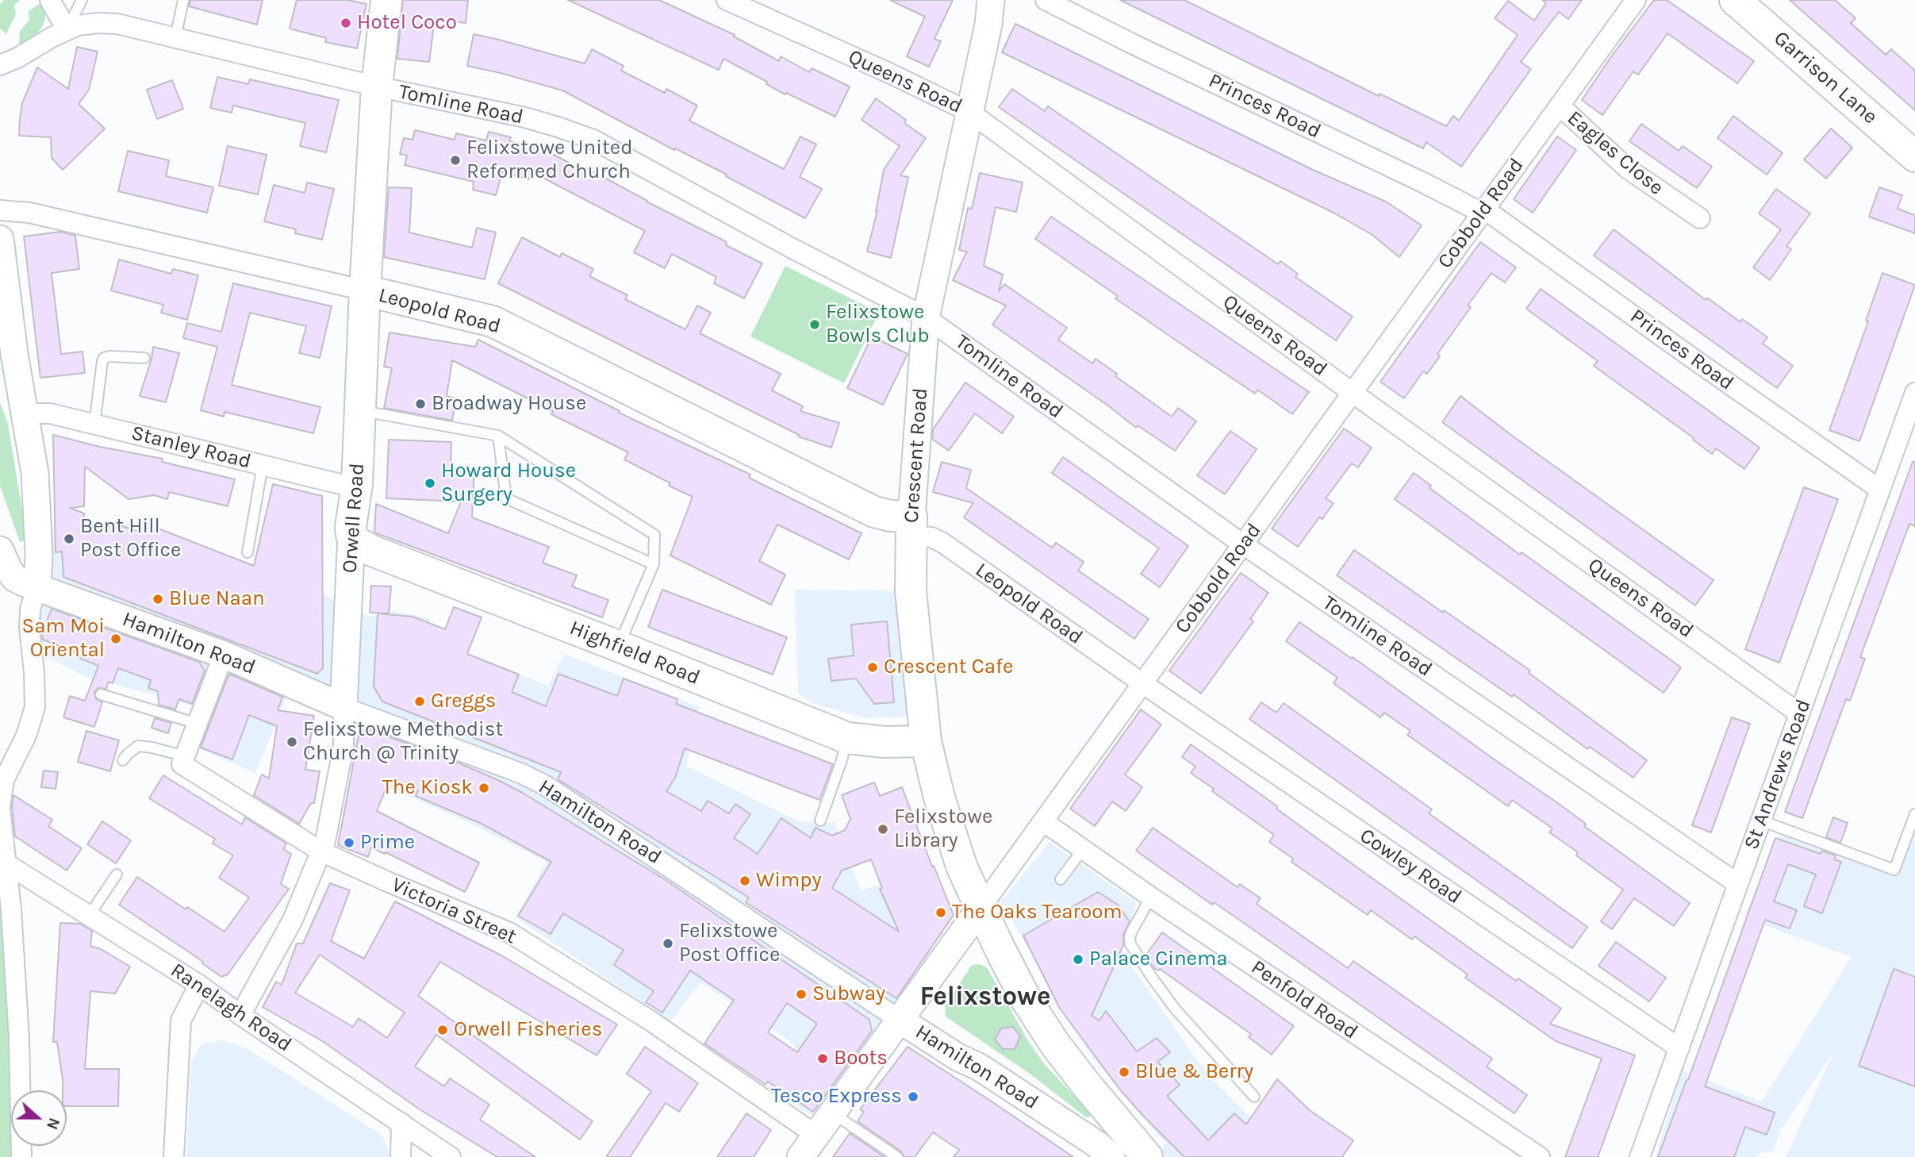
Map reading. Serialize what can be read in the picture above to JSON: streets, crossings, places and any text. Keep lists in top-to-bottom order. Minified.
{"streets":{"main road":["Garrison Lane","Leopold Road","Crescent Road","Orwell Road","Highfield Road"],"street":["Queens Road","Tomline Road","Princes Road","Eagles Close","Cobbold Road","Stanley Road","Hamilton Road","St Andrews Road","Cowley Road","Victoria Street","Penfold Road","Ranelagh Road"]},"crossings":[["Queens Road","Cobbold Road"],["Queens Road","Crescent Road"],["Queens Road","St Andrews Road"],["Tomline Road","Cobbold Road"],["Tomline Road","Crescent Road"],["Tomline Road","Orwell Road"],["Tomline Road","St Andrews Road"],["Princes Road","Cobbold Road"],["Princes Road","St Andrews Road"],["Eagles Close","Cobbold Road"],["Cobbold Road","Leopold Road"],["Cobbold Road","Crescent Road"],["Cobbold Road","Hamilton Road"],["Cobbold Road","Cowley Road"],["Cobbold Road","Victoria Street"],["Cobbold Road","Penfold Road"],["Leopold Road","Crescent Road"],["Leopold Road","Orwell Road"],["Leopold Road","Cowley Road"],["Stanley Road","Orwell Road"],["Crescent Road","Highfield Road"],["Orwell Road","Hamilton Road"],["Orwell Road","Highfield Road"],["Orwell Road","Victoria Street"],["Orwell Road","Ranelagh Road"],["St Andrews Road","Cowley Road"]],"districts":["Felixstowe"],"places":["Hotel Coco","Felixstowe United Reformed Church","Felixstowe Bowls Club","Broadway House","Howard House Surgery","Bent Hill Post Office","Blue Naan","Sam Moi Oriental","Crescent Cafe","Greggs","Felixstowe Methodist Church @ Trinity","The Kiosk","Felixstowe Library","Prime","Wimpy","The Oaks Tearoom","Felixstowe Post Office","Palace Cinema","Subway","Orwell Fisheries","Boots","Blue & Berry","Tesco Express"],"north":"right"}
